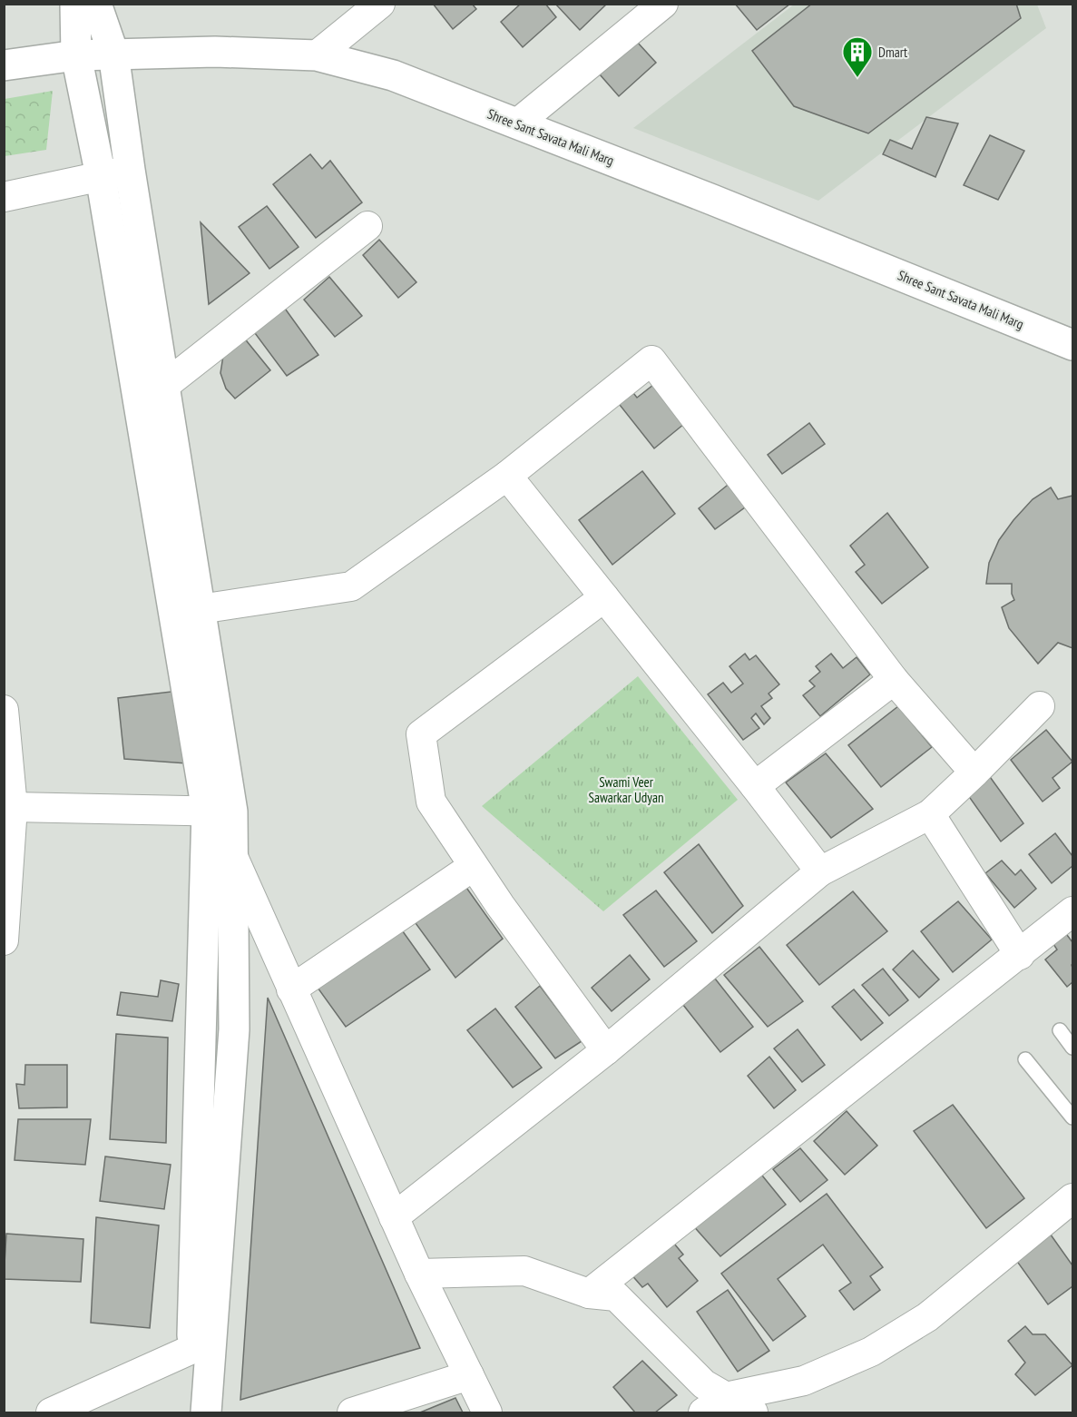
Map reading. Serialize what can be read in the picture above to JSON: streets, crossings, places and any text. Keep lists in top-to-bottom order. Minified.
{"streets":{"main road":["Shree Sant Savata Mali Marg"]},"parks":["Swami Veer Sawarkar Udyan"],"places":{"building":["Dmart"]}}
